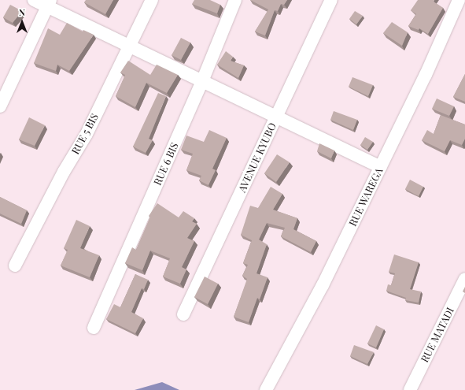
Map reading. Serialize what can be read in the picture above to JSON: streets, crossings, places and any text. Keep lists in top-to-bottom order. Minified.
{"streets":{"street":["RUE 5 BIS","AVENUE KYUBO","RUE 6 BIS","RUE WAREGA","RUE MATADI"]},"north":"top"}
